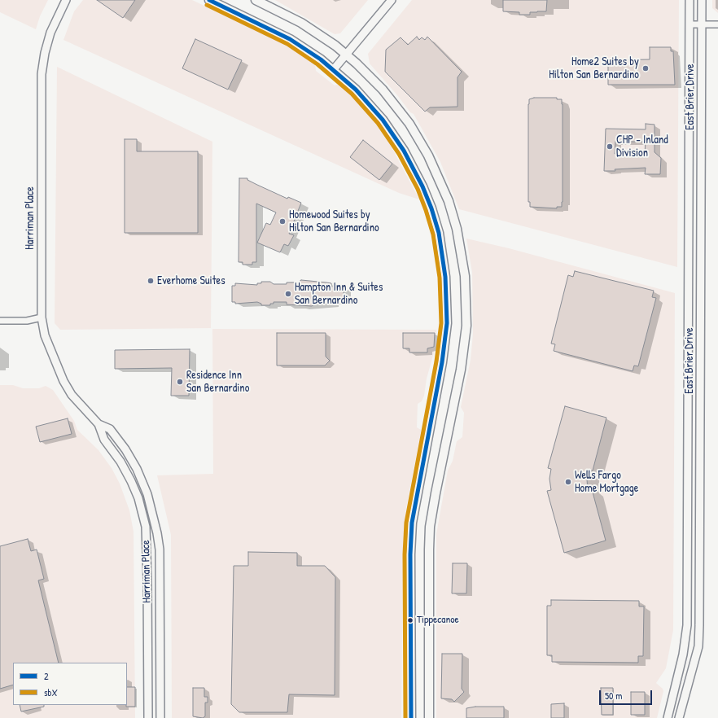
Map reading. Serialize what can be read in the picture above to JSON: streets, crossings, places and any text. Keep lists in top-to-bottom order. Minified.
{"streets":{"street":["East Brier Drive","Harriman Place"]},"places":["Home2 Suites by Hilton San Bernardino","CHP - Inland Division","Homewood Suites by Hilton San Bernardino","Everhome Suites","Hampton Inn & Suites San Bernardino","Residence Inn San Bernardino","Wells Fargo Home Mortgage","Tippecanoe"],"lines":["transit line 2","transit line sbX"],"legend":["2","sbX"],"scale_bar":"50 m"}
